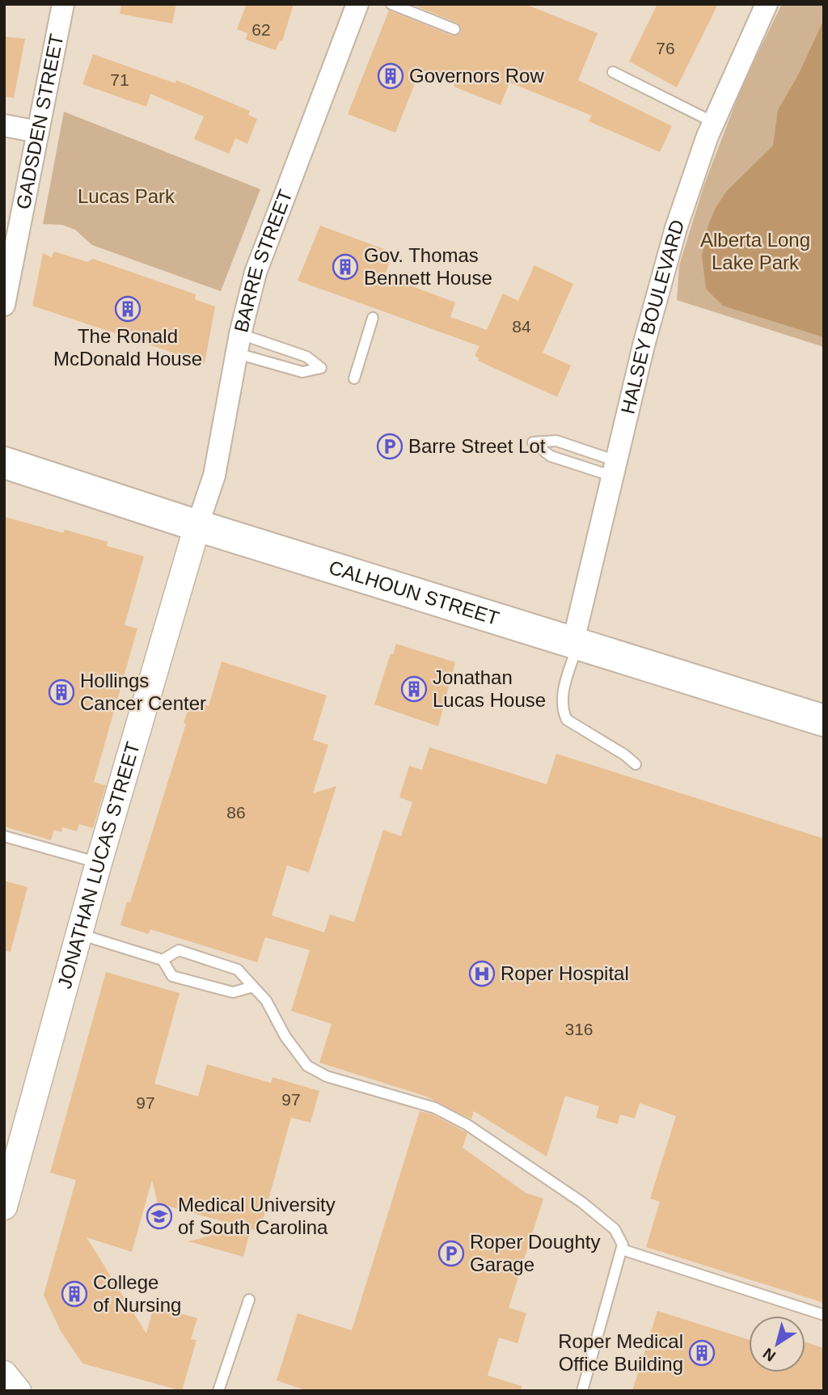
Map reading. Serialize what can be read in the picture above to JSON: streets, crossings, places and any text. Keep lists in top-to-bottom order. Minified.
{"streets":{"main road":["CALHOUN STREET"],"street":["GADSDEN STREET","BARRE STREET","HALSEY BOULEVARD","JONATHAN LUCAS STREET"]},"crossings":[["BARRE STREET","CALHOUN STREET"],["BARRE STREET","JONATHAN LUCAS STREET"],["HALSEY BOULEVARD","CALHOUN STREET"],["CALHOUN STREET","JONATHAN LUCAS STREET"]],"parks":["Lucas Park","Alberta Long Lake Park"],"places":{"building":["Governors Row","Gov. Thomas Bennett House","The Ronald McDonald House","Jonathan Lucas House","Hollings Cancer Center","College of Nursing","Roper Medical Office Building"],"parking":["Barre Street Lot","Roper Doughty Garage"],"hospital":["Roper Hospital"],"school or university":["Medical University of South Carolina"]},"house_numbers":["62","76","71","84","86","316","97","97"],"north":"bottom left"}
